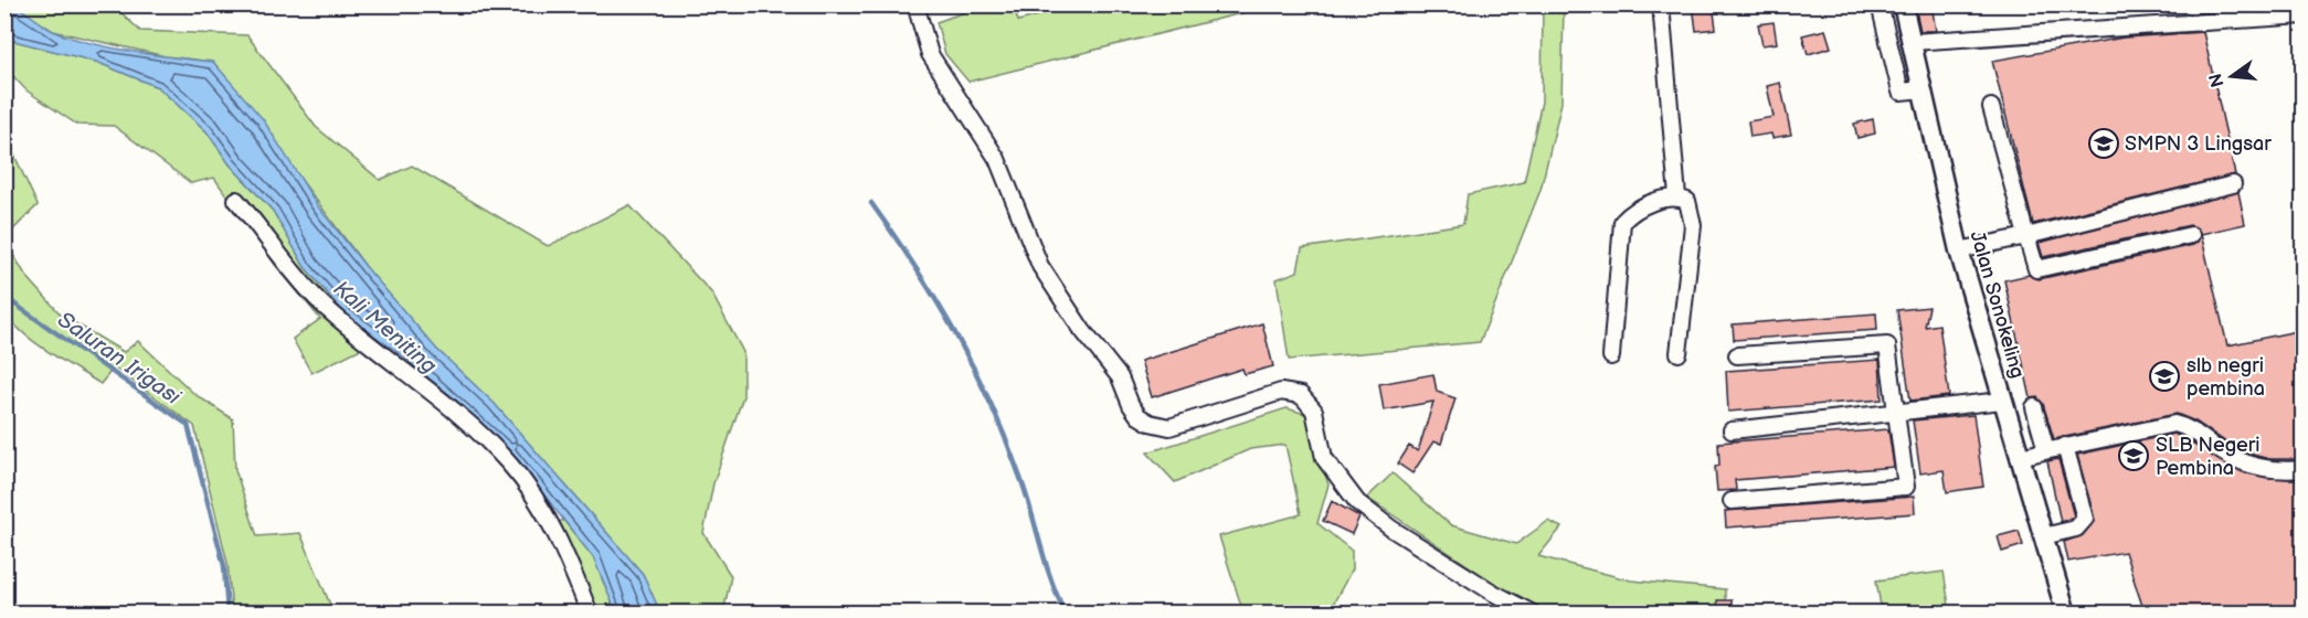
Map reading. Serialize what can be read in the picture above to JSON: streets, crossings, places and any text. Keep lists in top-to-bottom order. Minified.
{"streets":{"street":["Jalan Sonokeling"]},"water":["Kali Meniting","Saluran Irigasi"],"places":{"school or university":["SMPN 3 Lingsar","slb negri pembina","SLB Negeri Pembina"]},"north":"left"}
